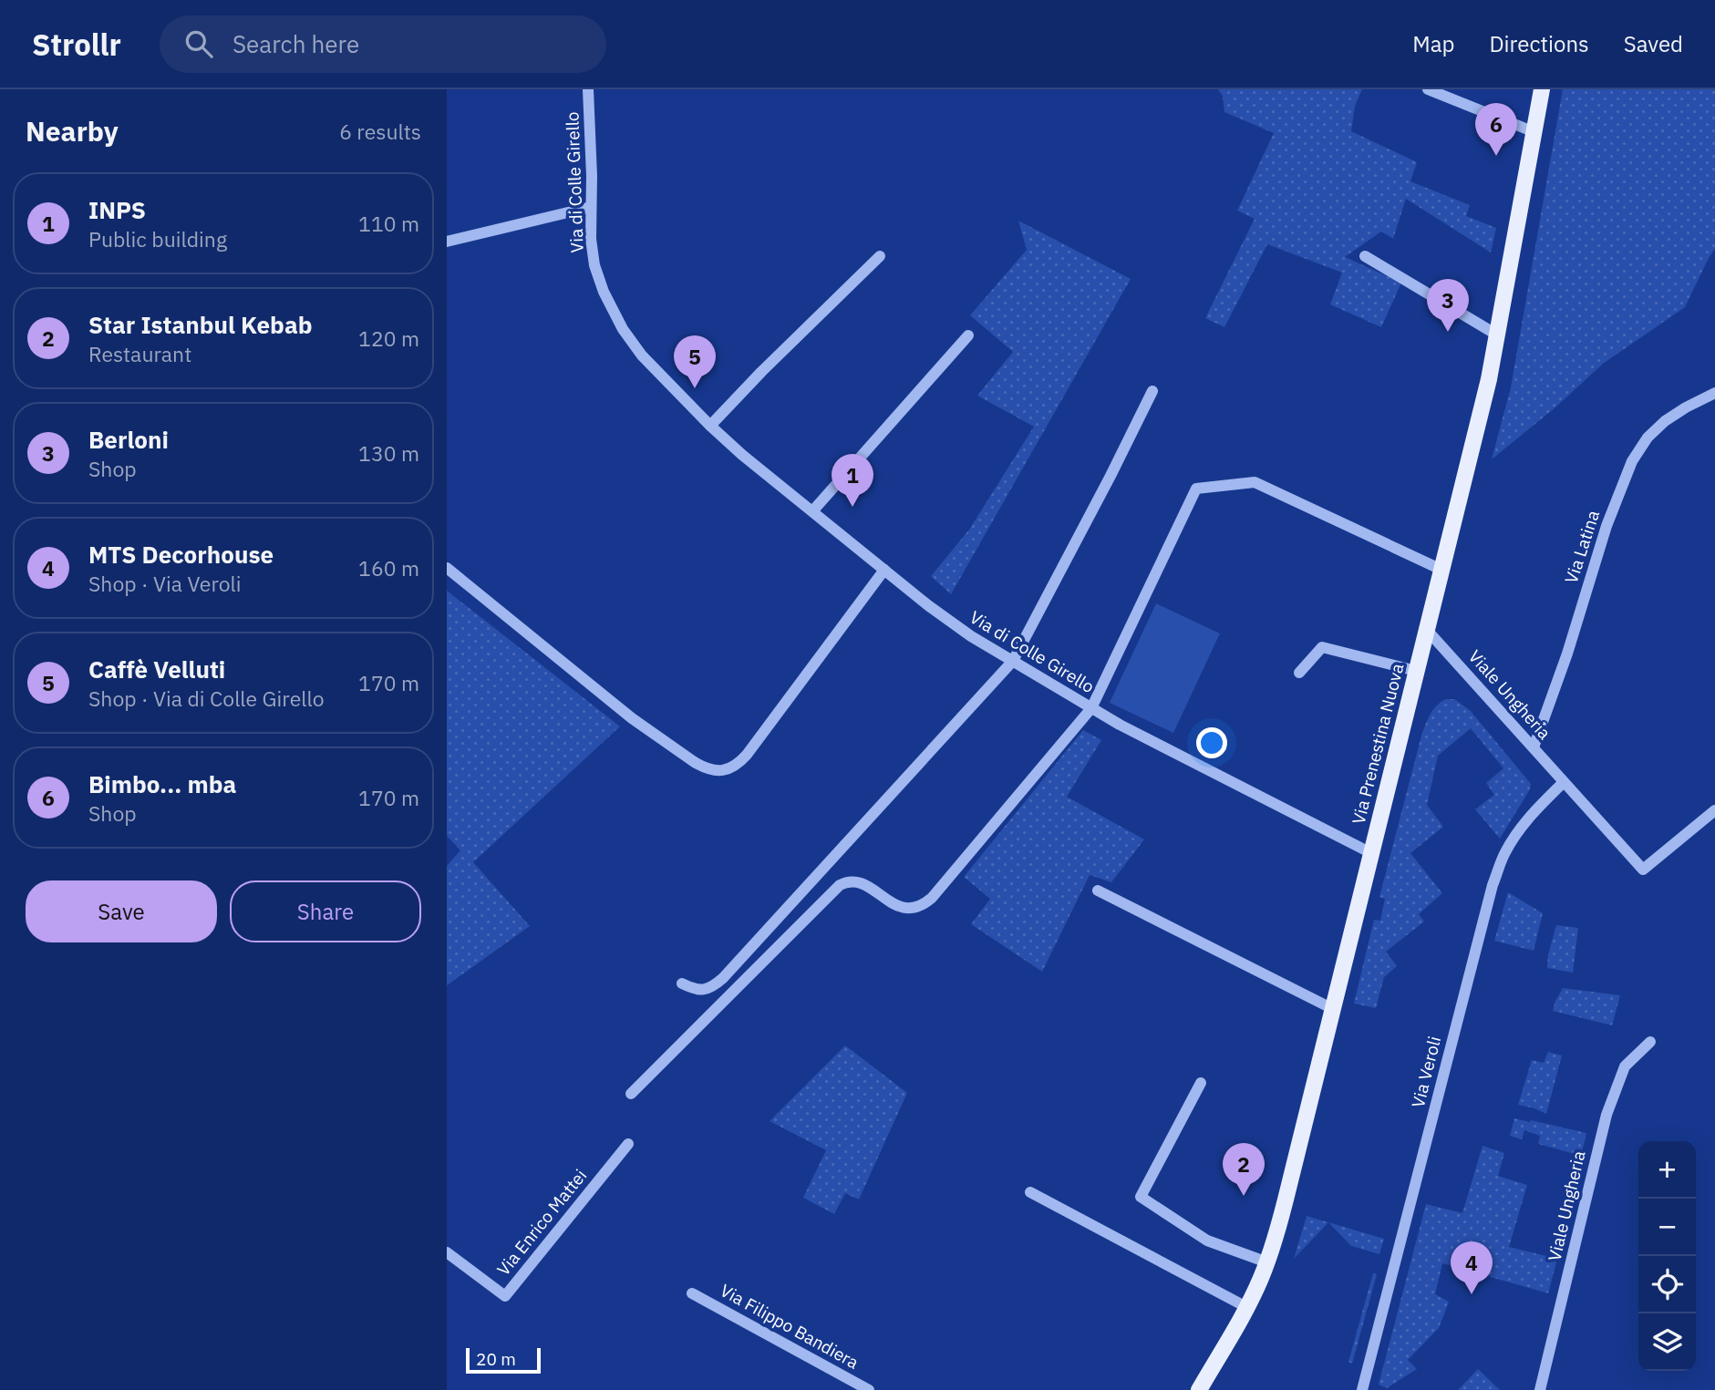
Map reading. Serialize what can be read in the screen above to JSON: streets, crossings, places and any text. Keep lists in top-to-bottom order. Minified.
{"streets":{"main road":["Via Prenestina Nuova"],"street":["Via di Colle Girello","Via Latina","Viale Ungheria","Via Veroli","Via Enrico Mattei","Via Filippo Bandiera"]},"crossings":[["Via di Colle Girello","Via Prenestina Nuova"],["Via Latina","Viale Ungheria"],["Viale Ungheria","Via Prenestina Nuova"],["Viale Ungheria","Via Veroli"]],"scale_bar":"20 m","page":{"header":"Strollr","search":"Search here","nav":["Map","Directions","Saved"],"heading":["Nearby","6 results"],"pins":["6","3","5","1","2","4"],"list":[{"mark":"1","name":"INPS","note":"Public building","value":"110 m"},{"mark":"2","name":"Star Istanbul Kebab","note":"Restaurant","value":"120 m"},{"mark":"3","name":"Berloni","note":"Shop","value":"130 m"},{"mark":"4","name":"MTS Decorhouse","note":"Shop · Via Veroli","value":"160 m"},{"mark":"5","name":"Caffè Velluti","note":"Shop · Via di Colle Girello","value":"170 m"},{"mark":"6","name":"Bimbo... mba","note":"Shop","value":"170 m"}],"buttons":["Save","Share"],"map_buttons":["+","−"],"scale":"20 m"}}
